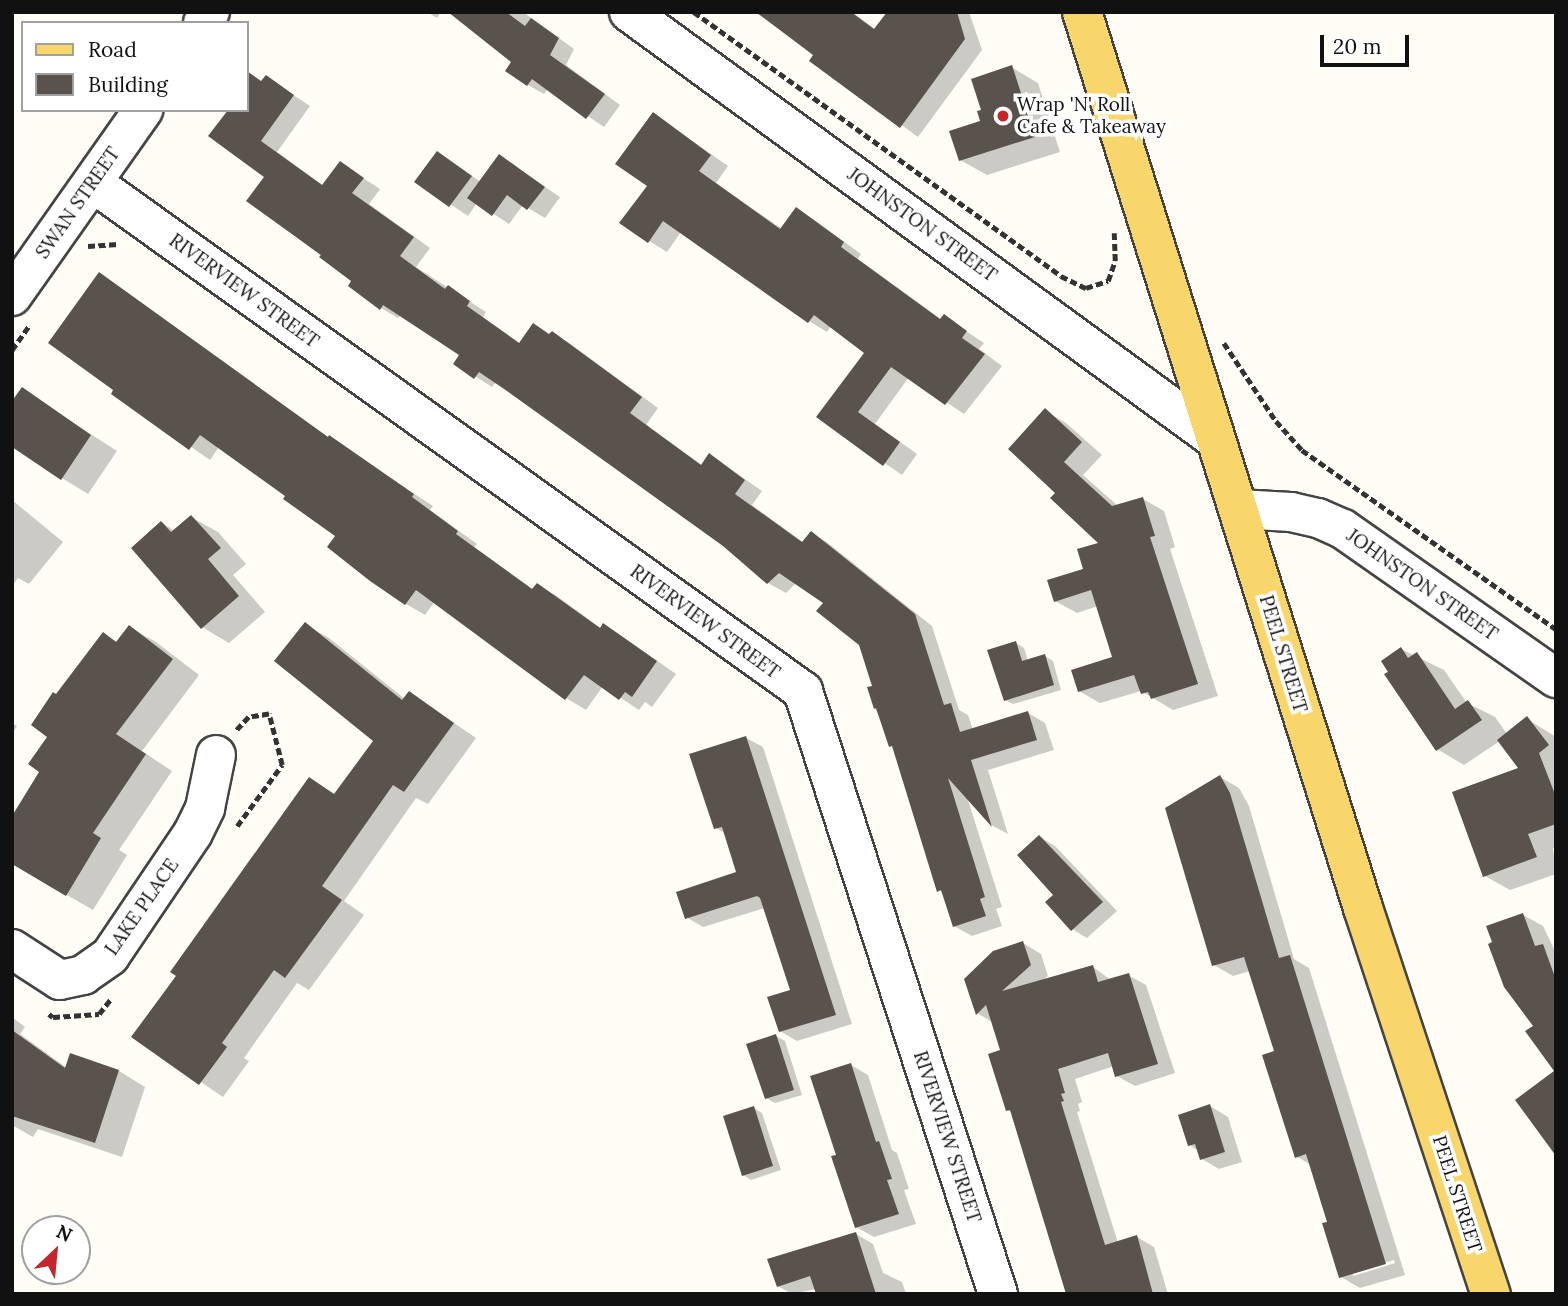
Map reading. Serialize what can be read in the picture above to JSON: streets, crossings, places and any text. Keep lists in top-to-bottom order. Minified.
{"streets":{"main road":["PEEL STREET"],"street":["SWAN STREET","JOHNSTON STREET","RIVERVIEW STREET","LAKE PLACE"]},"crossings":[["SWAN STREET","RIVERVIEW STREET"],["JOHNSTON STREET","PEEL STREET"]],"places":["Wrap 'N' Roll Cafe & Takeaway"],"legend":["Road","Building"],"scale_bar":"20 m","north":"top right"}
